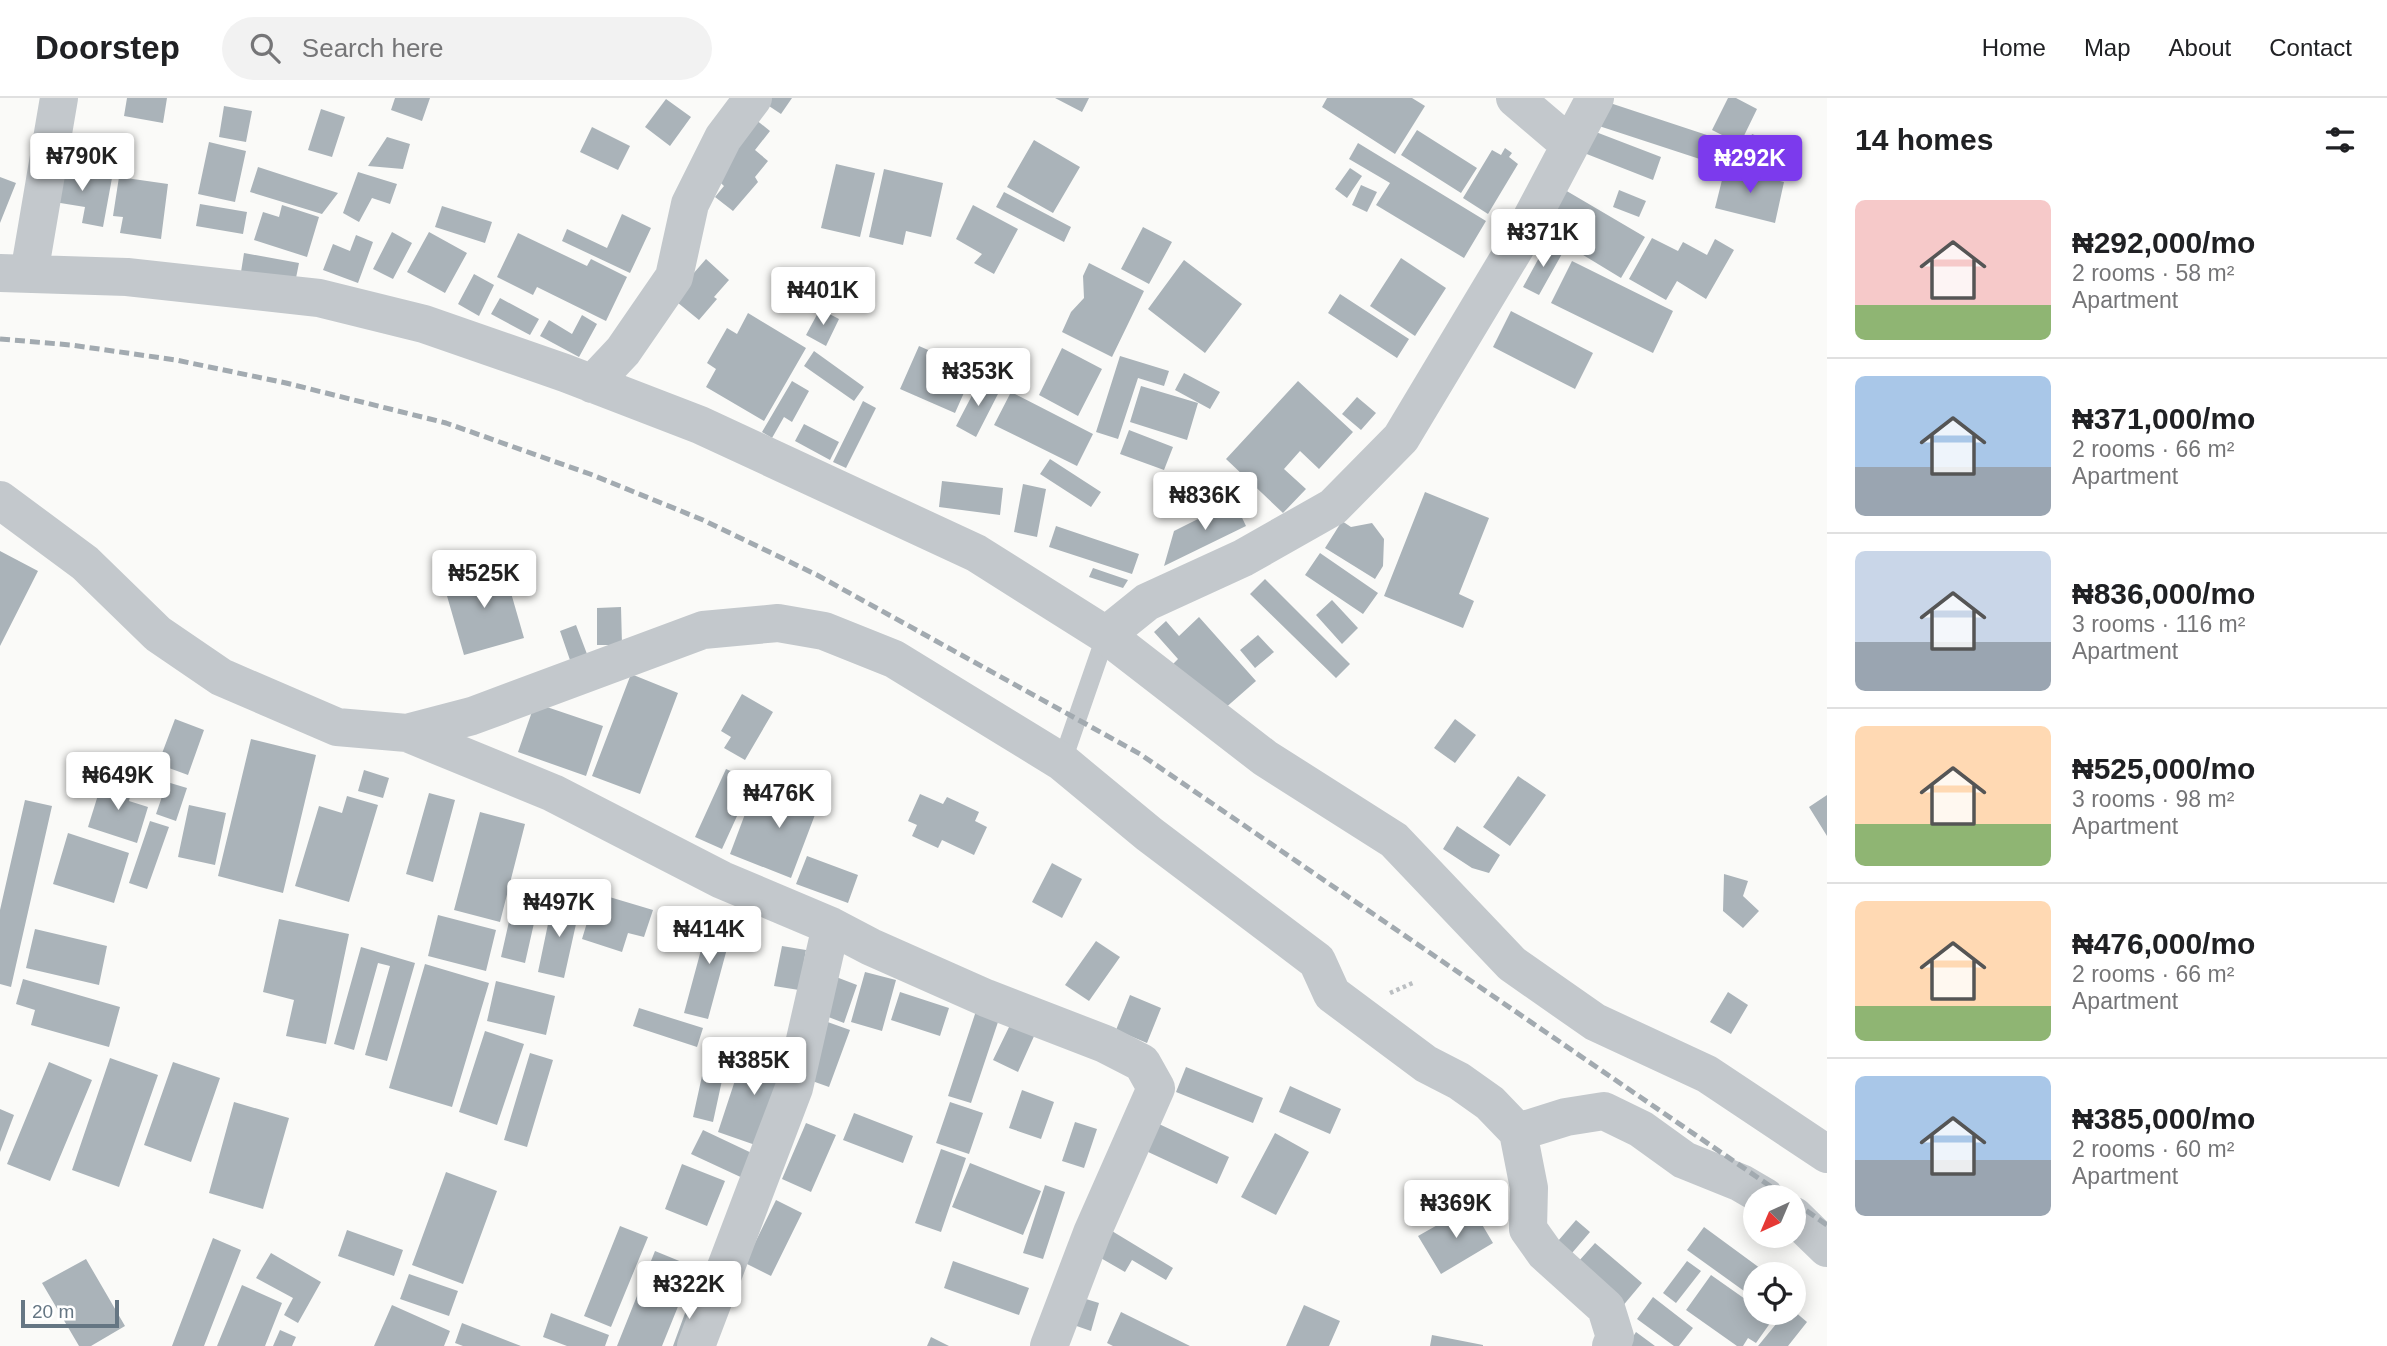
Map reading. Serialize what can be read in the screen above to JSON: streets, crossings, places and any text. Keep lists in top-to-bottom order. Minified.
{"scale_bar":"20 m","north":"bottom left","page":{"header":"Doorstep","search":"Search here","nav":["Home","Map","About","Contact"],"heading":"14 homes","price":["₦790K","₦292K","₦371K","₦401K","₦353K","₦836K","₦525K","₦649K","₦476K","₦497K","₦414K","₦385K","₦369K","₦322K"],"list":[{"name":"₦292,000/mo","note":"2 rooms · 58 m² · Apartment"},{"name":"₦371,000/mo","note":"2 rooms · 66 m² · Apartment"},{"name":"₦836,000/mo","note":"3 rooms · 116 m² · Apartment"},{"name":"₦525,000/mo","note":"3 rooms · 98 m² · Apartment"},{"name":"₦476,000/mo","note":"2 rooms · 66 m² · Apartment"},{"name":"₦385,000/mo","note":"2 rooms · 60 m² · Apartment"}],"scale":"20 m"}}
